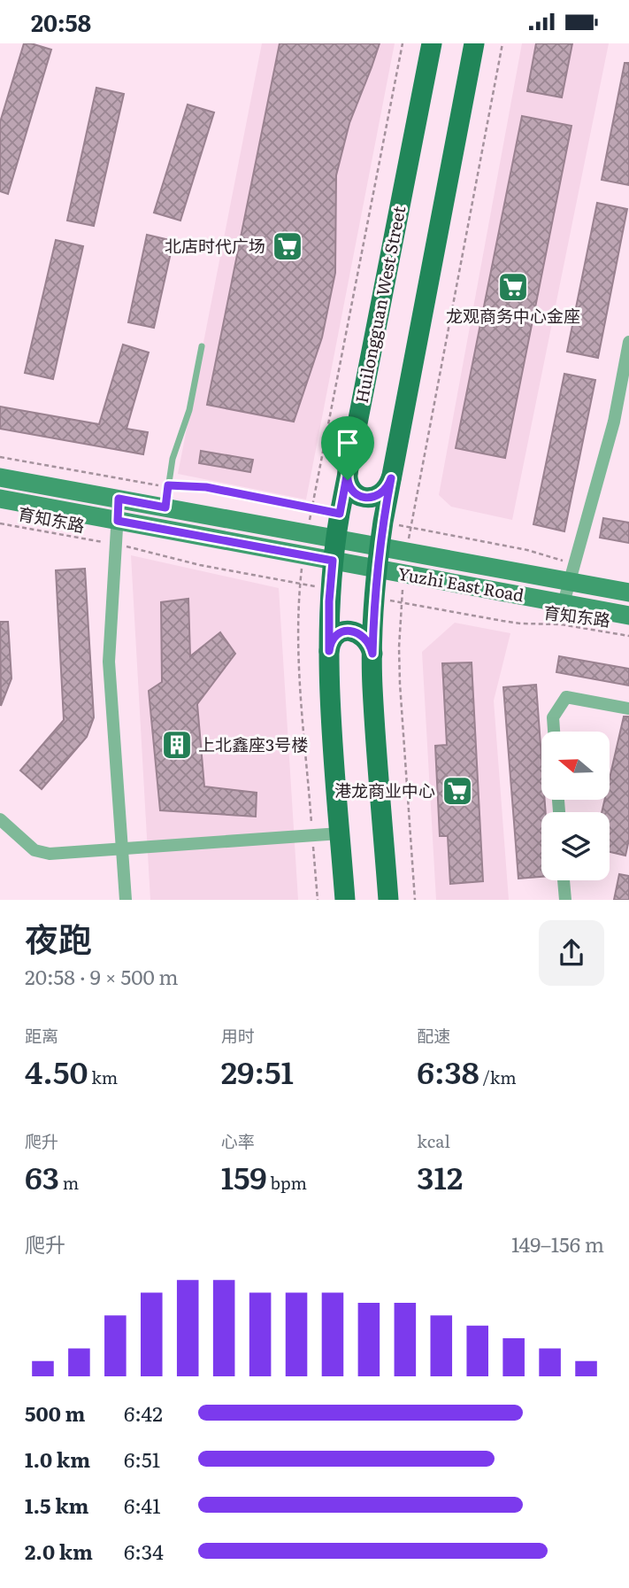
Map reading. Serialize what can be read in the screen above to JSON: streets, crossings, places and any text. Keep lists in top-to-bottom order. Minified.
{"streets":{"main road":["Huilongguan West Street","Yuzhi East Road"],"path":["育知东路"]},"crossings":[["Huilongguan West Street","Yuzhi East Road"]],"places":{"supermarket":["北店时代广场","龙观商务中心金座","港龙商业中心"],"building":["上北鑫座3号楼"]},"north":"left","page":{"status":"20:58","heading":["夜跑","20:58 · 9 × 500 m"],"stats":[["距离","4.50 km"],["用时","29:51"],["配速","6:38 /km"],["爬升","63 m"],["心率","159 bpm"],["kcal","312"]],"chart":["爬升","149–156 m"],"list":[{"name":"500 m","note":"6:42"},{"name":"1.0 km","note":"6:51"},{"name":"1.5 km","note":"6:41"},{"name":"2.0 km","note":"6:34"}]}}
